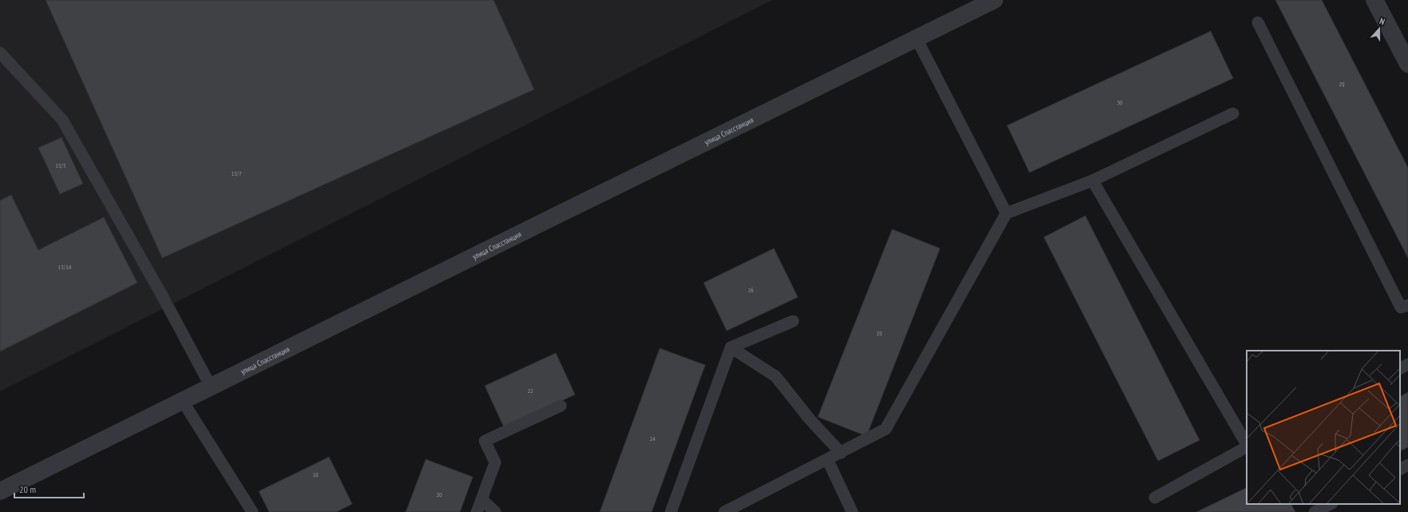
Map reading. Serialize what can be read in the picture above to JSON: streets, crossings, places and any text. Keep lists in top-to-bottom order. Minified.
{"streets":{"street":["улица Спасстанция"]},"house_numbers":["29","30","15/5","15/7","15/14","26","28","22","24","18","20"],"scale_bar":"20 m","north":"top"}
